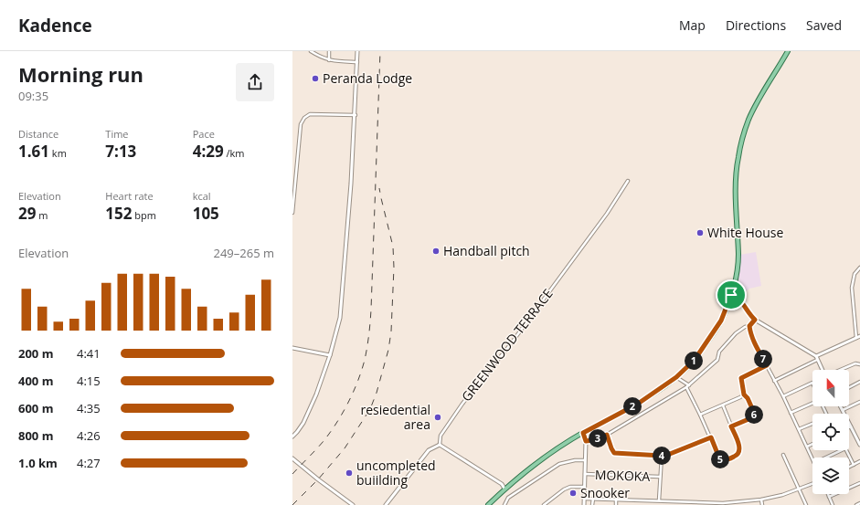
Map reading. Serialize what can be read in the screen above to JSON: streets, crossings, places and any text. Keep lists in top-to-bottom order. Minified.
{"streets":{"street":["GREENWOOD TERRACE","MOKOKA"]},"places":["Peranda Lodge","White House","Handball pitch","resiedential area","uncompleted buiilding","Snooker"],"north":"top","page":{"header":"Kadence","nav":["Map","Directions","Saved"],"heading":["Morning run","09:35"],"stats":[["Distance","1.61 km"],["Time","7:13"],["Pace","4:29 /km"],["Elevation","29 m"],["Heart rate","152 bpm"],["kcal","105"]],"chart":["Elevation","249–265 m"],"list":[{"name":"200 m","note":"4:41"},{"name":"400 m","note":"4:15"},{"name":"600 m","note":"4:35"},{"name":"800 m","note":"4:26"},{"name":"1.0 km","note":"4:27"}],"pins":["7","1","2","6","3","4","5"]}}
